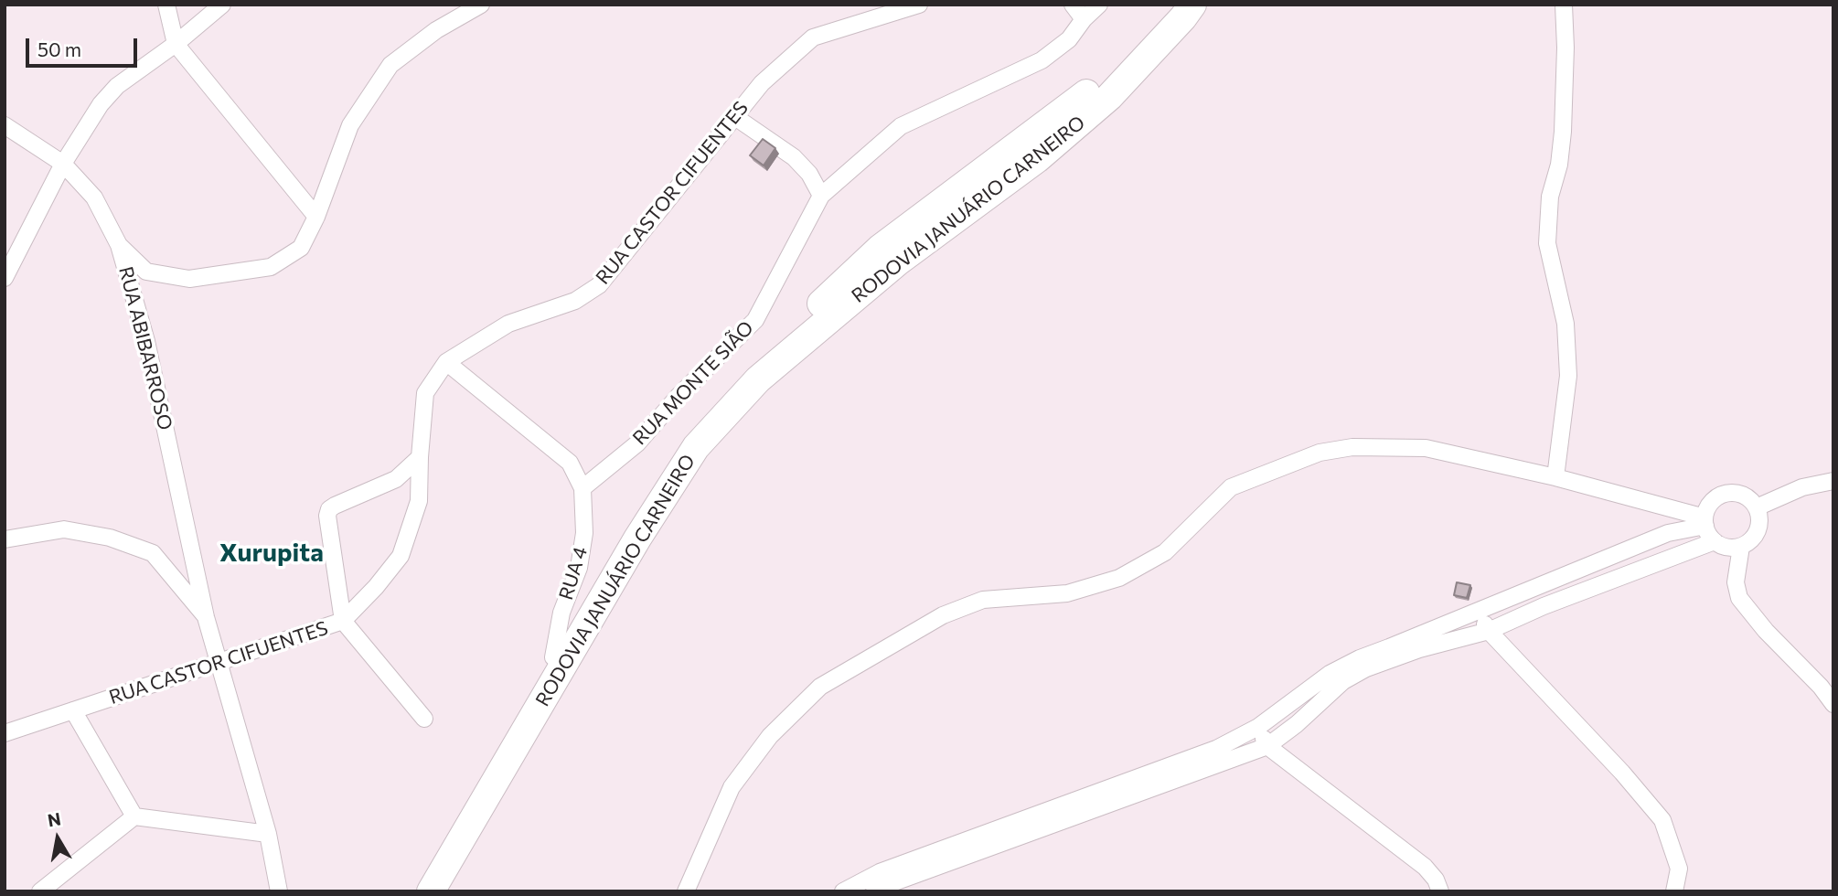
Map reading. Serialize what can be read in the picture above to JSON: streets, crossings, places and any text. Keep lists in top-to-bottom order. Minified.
{"streets":{"highway":["RODOVIA JANUÁRIO CARNEIRO"],"street":["RUA CASTOR CIFUENTES","RUA ABIBARROSO","RUA MONTE SIÃO","RUA 4"]},"crossings":[["RUA CASTOR CIFUENTES","RUA ABIBARROSO"],["RODOVIA JANUÁRIO CARNEIRO","RUA 4"],["RUA MONTE SIÃO","RUA 4"]],"districts":["Xurupita"],"scale_bar":"50 m","north":"top"}
